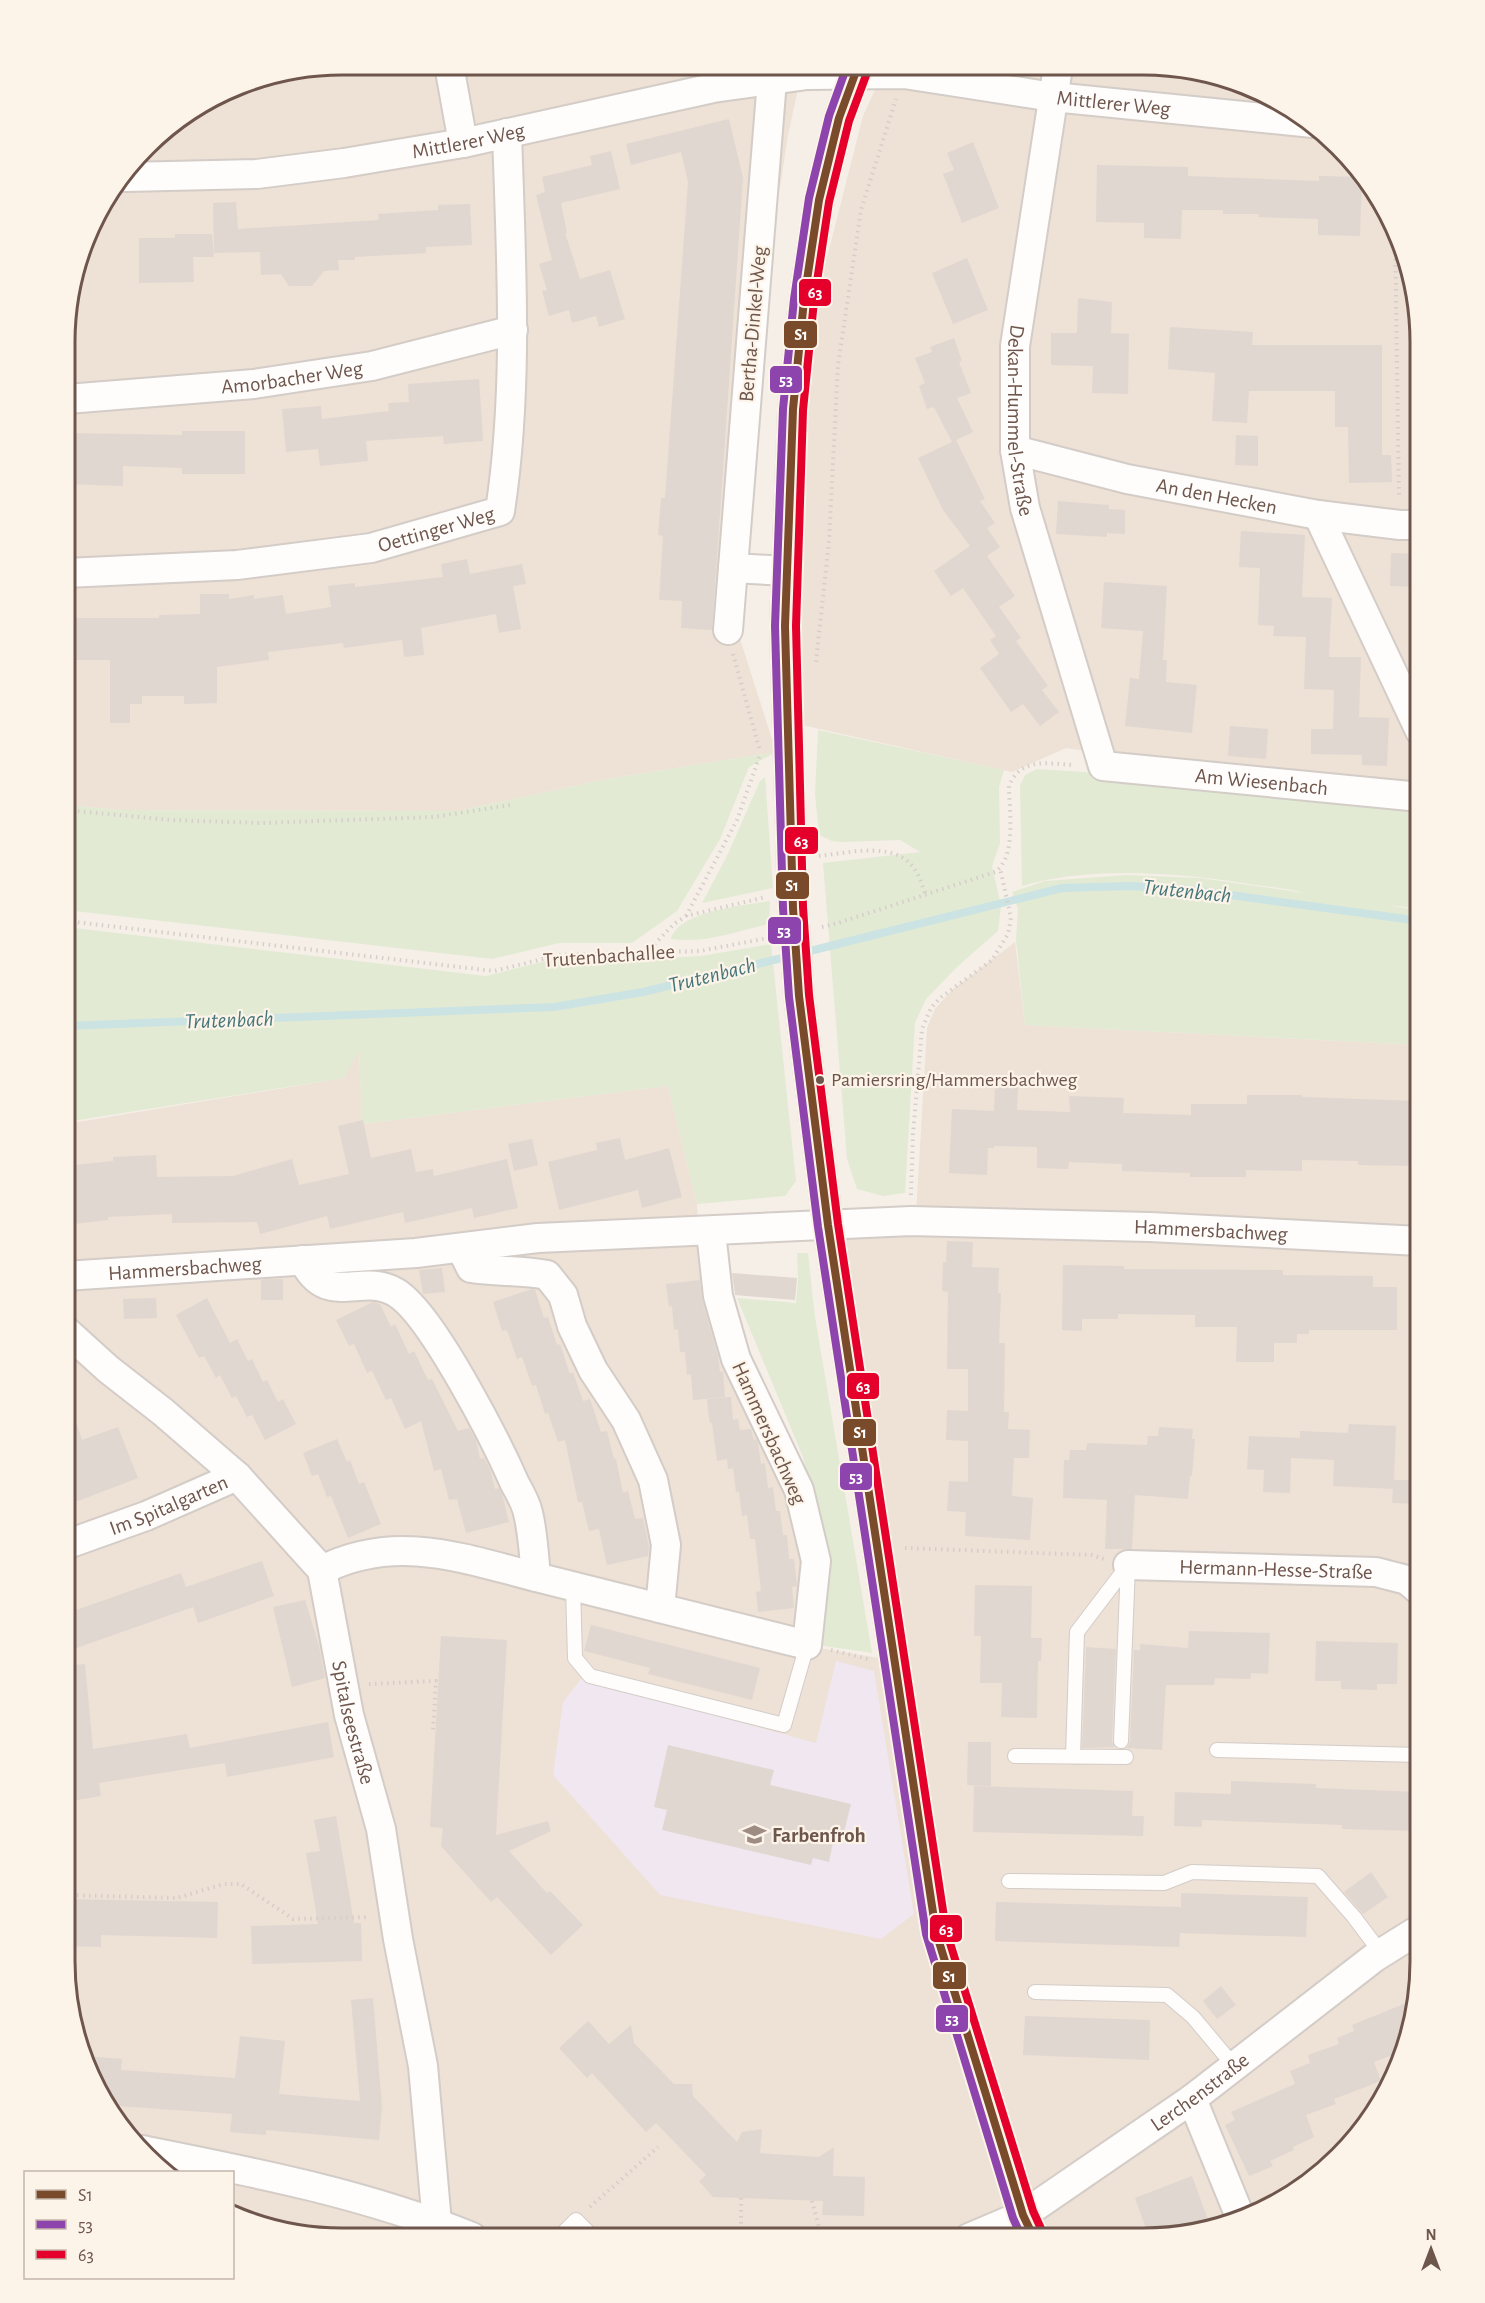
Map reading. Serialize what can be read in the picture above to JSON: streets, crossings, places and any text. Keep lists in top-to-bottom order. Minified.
{"streets":{"street":["Mittlerer Weg","Bertha-Dinkel-Weg","Amorbacher Weg","Dekan-Hummel-Straße","An den Hecken","Oettinger Weg","Am Wiesenbach","Hammersbachweg","Im Spitalgarten","Hermann-Hesse-Straße","Spitalseestraße","Lerchenstraße"],"path":["Trutenbachallee"]},"crossings":[["Mittlerer Weg","Bertha-Dinkel-Weg"],["Mittlerer Weg","Dekan-Hummel-Straße"],["Mittlerer Weg","Oettinger Weg"],["Amorbacher Weg","Oettinger Weg"],["Dekan-Hummel-Straße","An den Hecken"],["Dekan-Hummel-Straße","Am Wiesenbach"]],"water":["Trutenbach"],"places":{"other":["Pamiersring/Hammersbachweg"],"school or university":["Farbenfroh"]},"lines":["transit line S1","transit line 53","transit line 63"],"legend":["S1","53","63"],"north":"top"}
